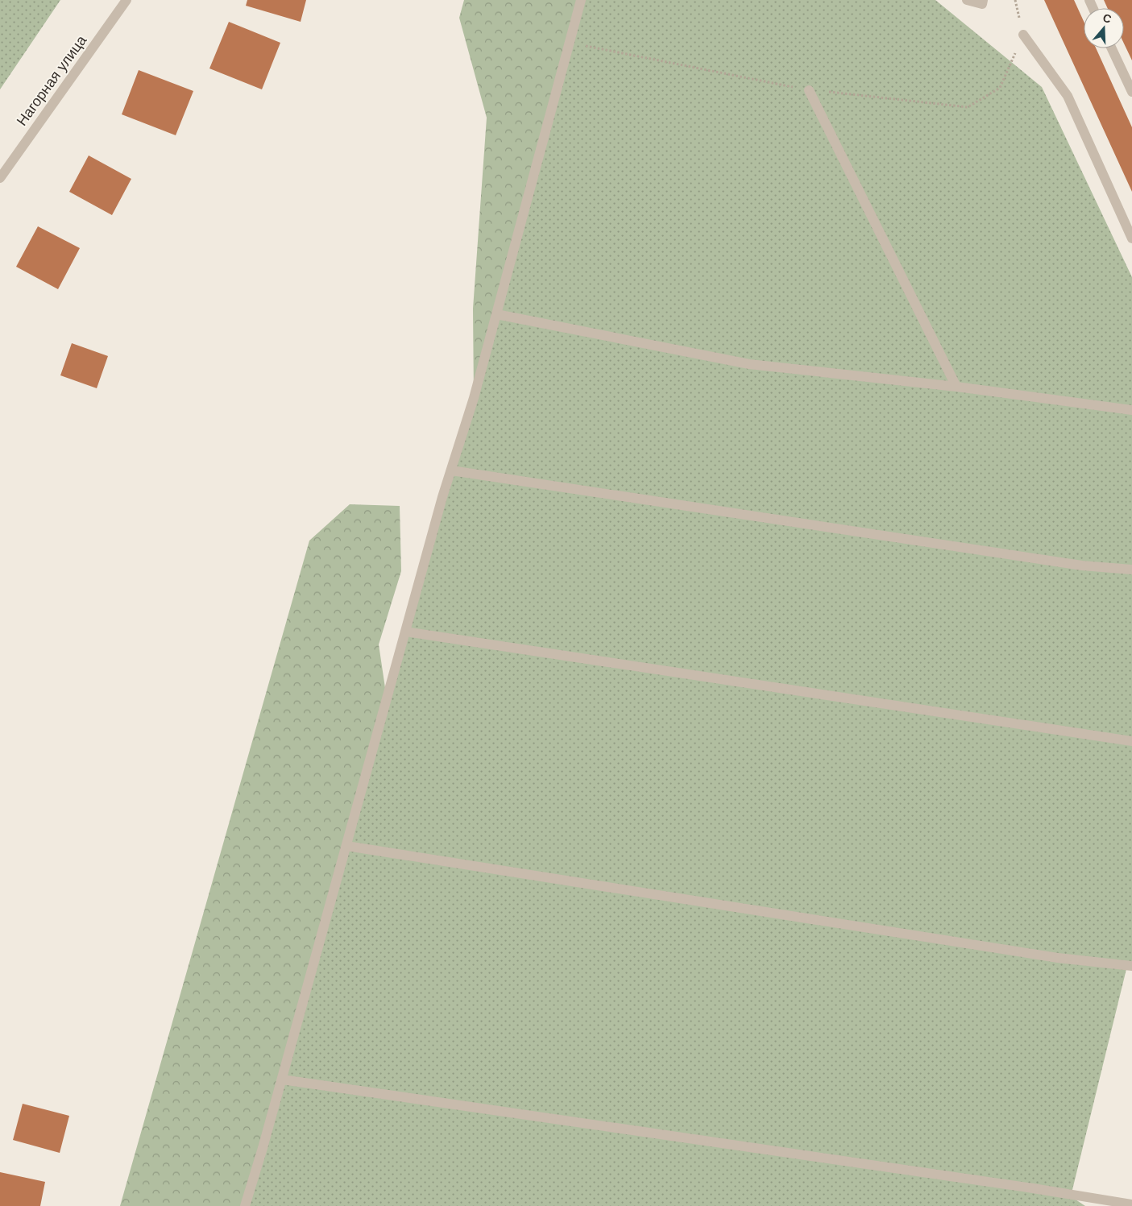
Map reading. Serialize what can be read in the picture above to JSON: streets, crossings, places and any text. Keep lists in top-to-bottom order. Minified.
{"streets":{"street":["Нагорная улица"]},"north":"top"}
